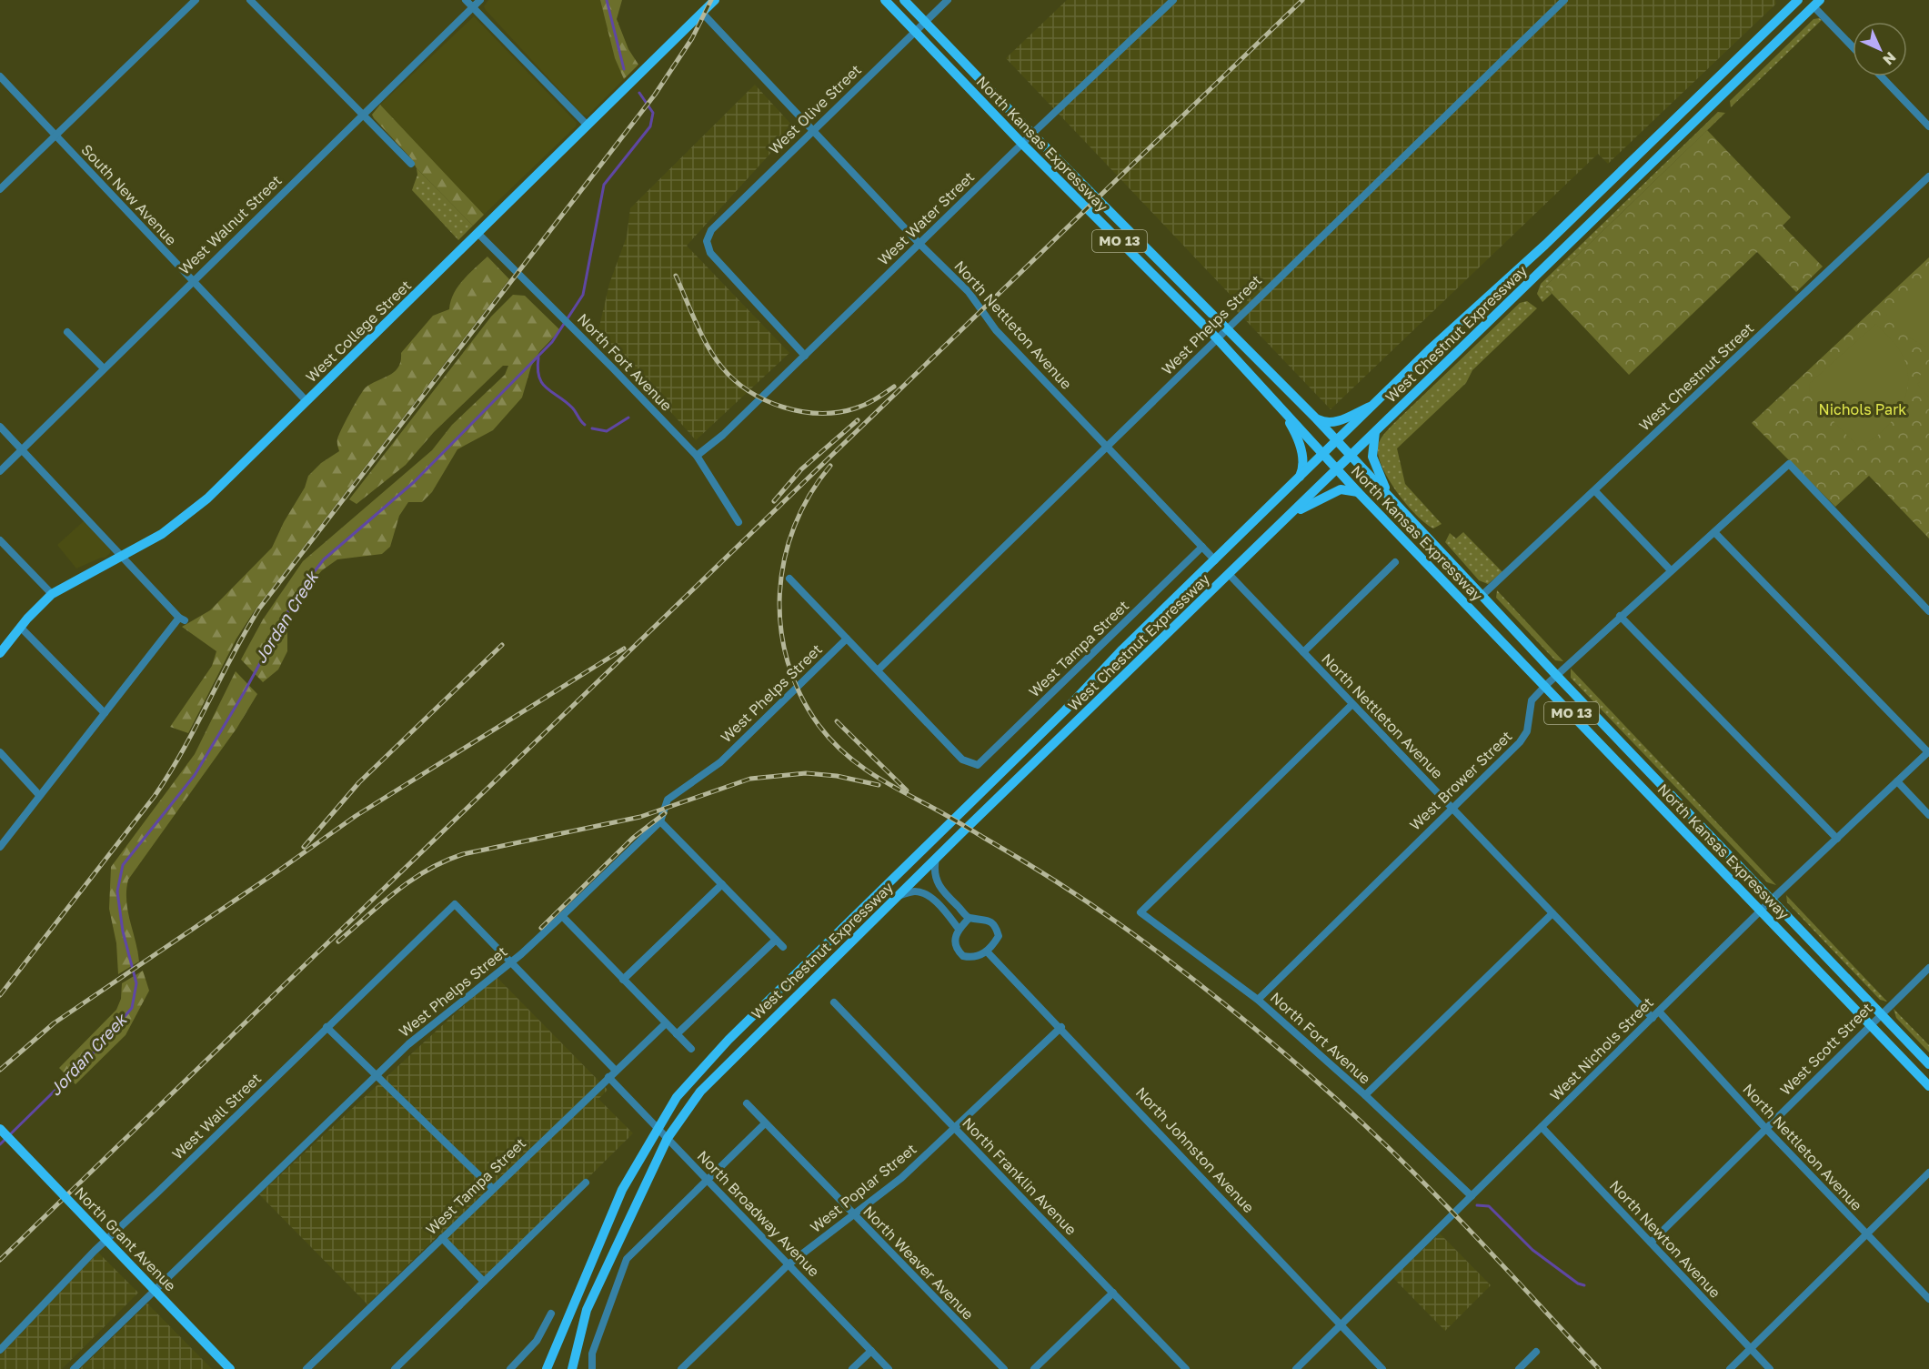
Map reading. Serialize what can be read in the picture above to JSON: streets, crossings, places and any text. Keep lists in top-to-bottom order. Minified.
{"streets":{"main road":["North Kansas Expressway","MO 13","West College Street","West Chestnut Expressway","North Grant Avenue"],"street":["West Olive Street","South New Avenue","West Water Street","West Walnut Street","North Nettleton Avenue","West Phelps Street","North Fort Avenue","West Chestnut Street","West Tampa Street","West Brower Street","West Nichols Street","West Scott Street","West Wall Street","North Johnston Avenue","North Franklin Avenue","West Poplar Street","North Broadway Avenue","North Newton Avenue","North Weaver Avenue"]},"crossings":[["West Olive Street","North Kansas Expressway"],["West Olive Street","West Water Street"],["West Olive Street","North Nettleton Avenue"],["North Kansas Expressway","West Water Street"],["North Kansas Expressway","West Phelps Street"],["North Kansas Expressway","West Chestnut Expressway"],["North Kansas Expressway","West Chestnut Street"],["North Kansas Expressway","West Brower Street"],["North Kansas Expressway","West Nichols Street"],["North Kansas Expressway","West Scott Street"],["South New Avenue","West Walnut Street"],["South New Avenue","West College Street"],["West Water Street","North Nettleton Avenue"],["West Water Street","North Fort Avenue"],["North Nettleton Avenue","West Phelps Street"],["North Nettleton Avenue","West College Street"],["North Nettleton Avenue","West Chestnut Expressway"],["North Nettleton Avenue","North Fort Avenue"],["North Nettleton Avenue","West Tampa Street"],["North Nettleton Avenue","West Brower Street"],["North Nettleton Avenue","West Nichols Street"],["North Nettleton Avenue","West Scott Street"],["West Phelps Street","West Tampa Street"],["West Phelps Street","West Wall Street"],["West College Street","North Fort Avenue"],["West Chestnut Expressway","North Broadway Avenue"],["North Fort Avenue","West Brower Street"],["North Fort Avenue","West Nichols Street"],["West Tampa Street","North Broadway Avenue"],["West Nichols Street","North Johnston Avenue"],["West Nichols Street","North Newton Avenue"],["West Scott Street","North Newton Avenue"],["North Johnston Avenue","West Poplar Street"],["North Franklin Avenue","West Poplar Street"],["West Poplar Street","North Broadway Avenue"],["West Poplar Street","North Weaver Avenue"]],"water":["Jordan Creek"],"parks":["Nichols Park"],"north":"bottom right"}
